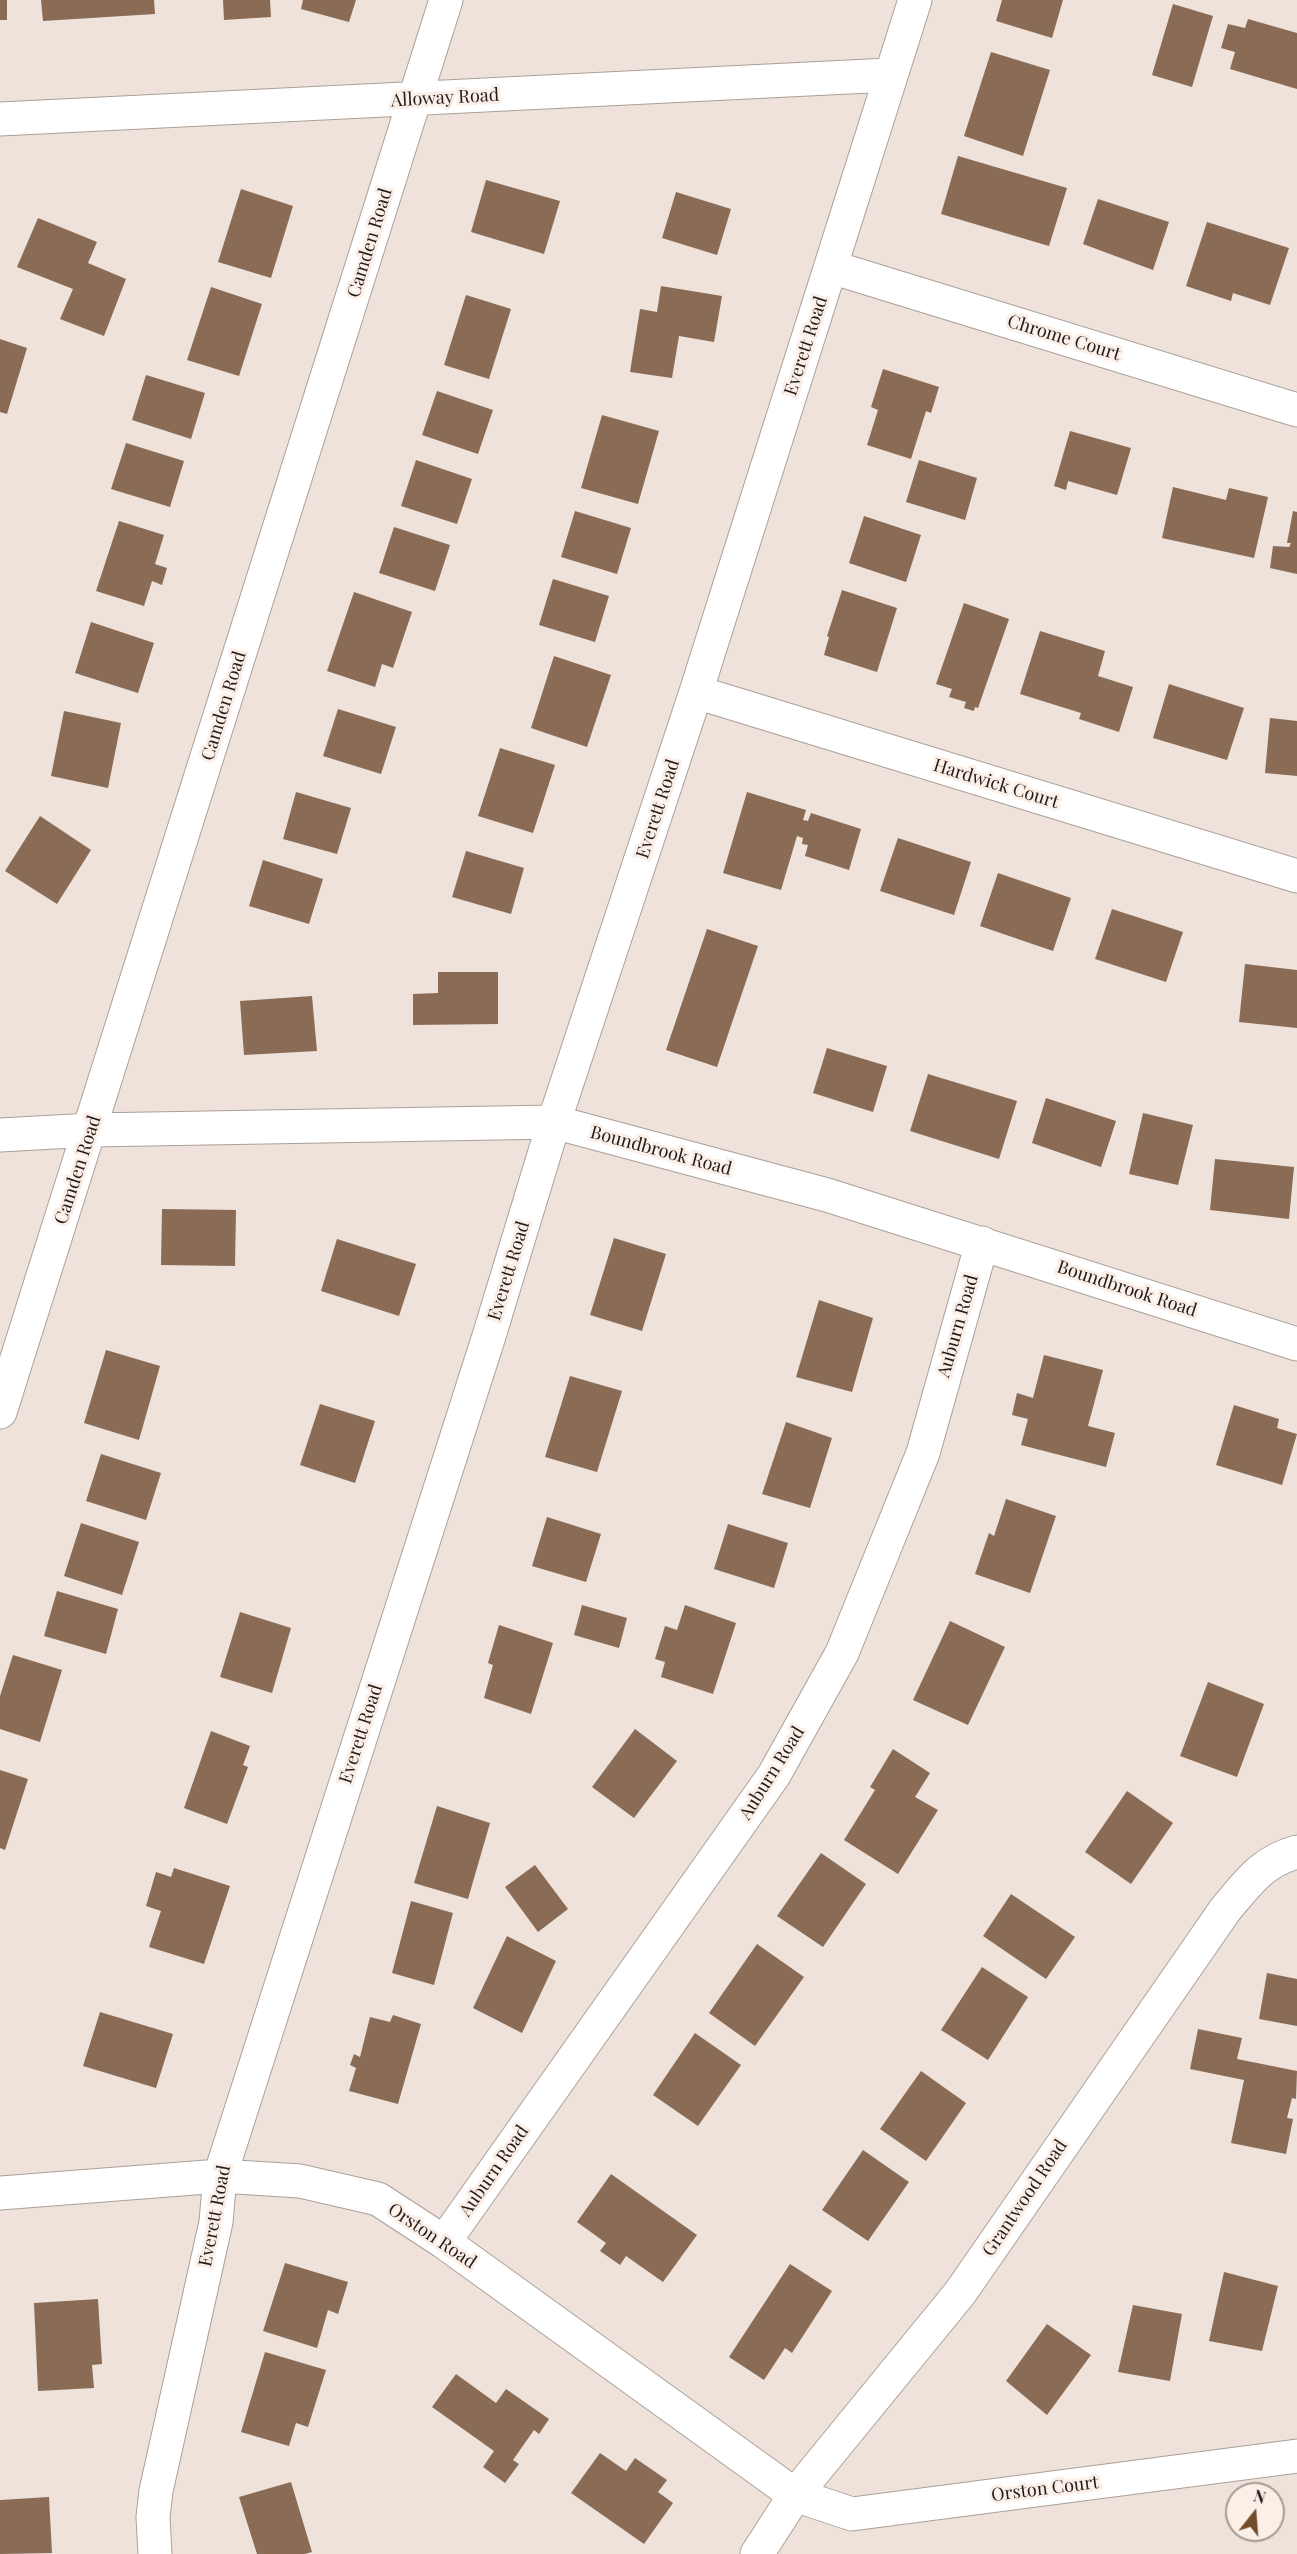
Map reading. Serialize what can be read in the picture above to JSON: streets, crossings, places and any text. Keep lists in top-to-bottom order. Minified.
{"streets":{"street":["Alloway Road","Camden Road","Chrome Court","Everett Road","Hardwick Court","Boundbrook Road","Auburn Road","Grantwood Road","Orston Road","Orston Court"]},"crossings":[["Alloway Road","Camden Road"],["Alloway Road","Everett Road"],["Camden Road","Boundbrook Road"],["Chrome Court","Everett Road"],["Everett Road","Hardwick Court"],["Everett Road","Boundbrook Road"],["Everett Road","Orston Road"],["Boundbrook Road","Auburn Road"],["Auburn Road","Orston Road"],["Grantwood Road","Orston Road"],["Grantwood Road","Orston Court"],["Orston Road","Orston Court"]],"north":"top"}
